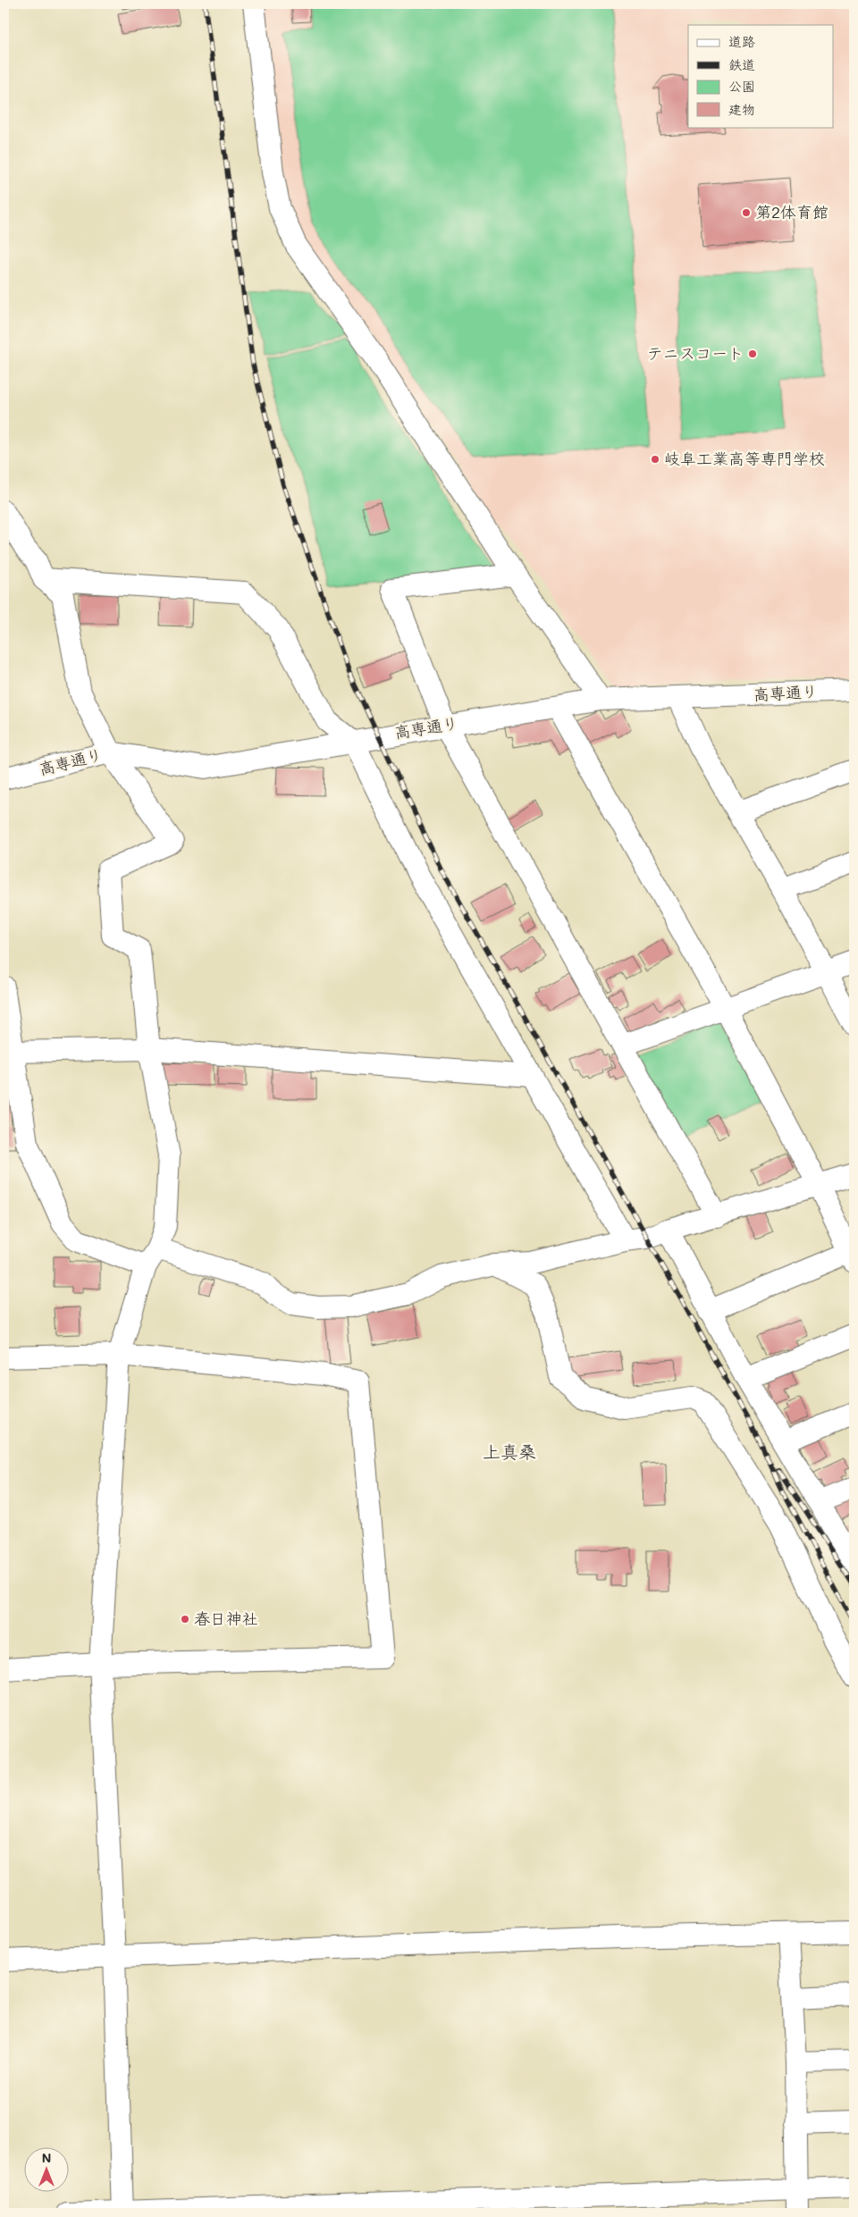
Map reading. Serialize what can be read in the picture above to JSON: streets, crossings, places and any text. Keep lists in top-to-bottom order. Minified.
{"streets":{"street":["高専通り"]},"districts":["上真桑"],"places":["第2体育館","テニスコート","岐阜工業高等専門学校","春日神社"],"legend":["道路","鉄道","公園","建物"],"north":"top"}
